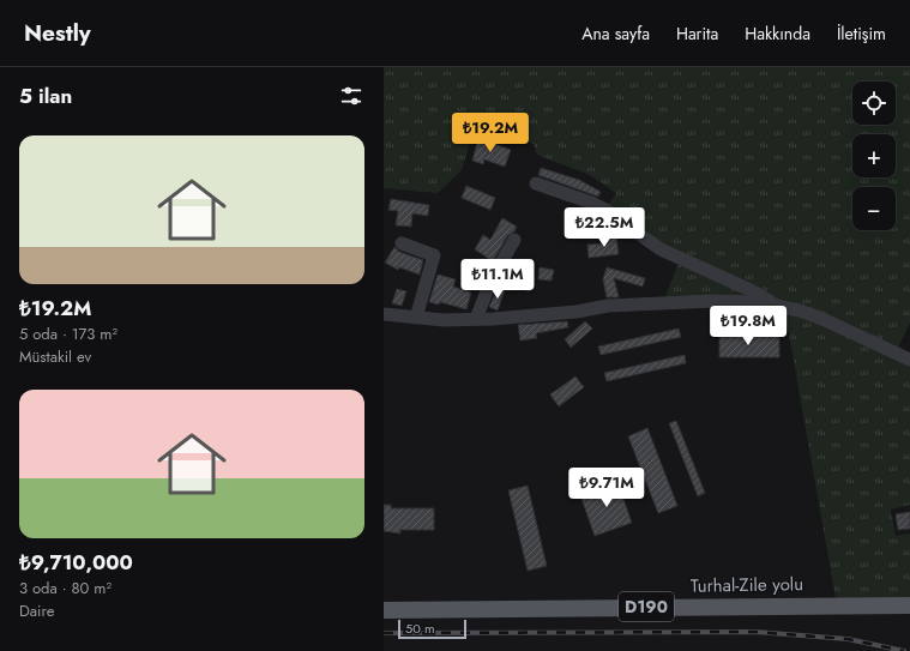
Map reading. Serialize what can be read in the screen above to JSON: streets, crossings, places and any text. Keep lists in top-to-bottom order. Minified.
{"streets":{"main road":["Turhal-Zile yolu","D190"]},"scale_bar":"50 m","page":{"header":"Nestly","nav":["Ana sayfa","Harita","Hakkında","İletişim"],"heading":"5 ilan","map_buttons":["+","−"],"price":["₺19.2M","₺22.5M","₺11.1M","₺19.8M","₺9.71M"],"list":[{"name":"₺19.2M","note":"5 oda · 173 m² · Müstakil ev"},{"name":"₺9,710,000","note":"3 oda · 80 m² · Daire"}],"scale":"50 m"}}
